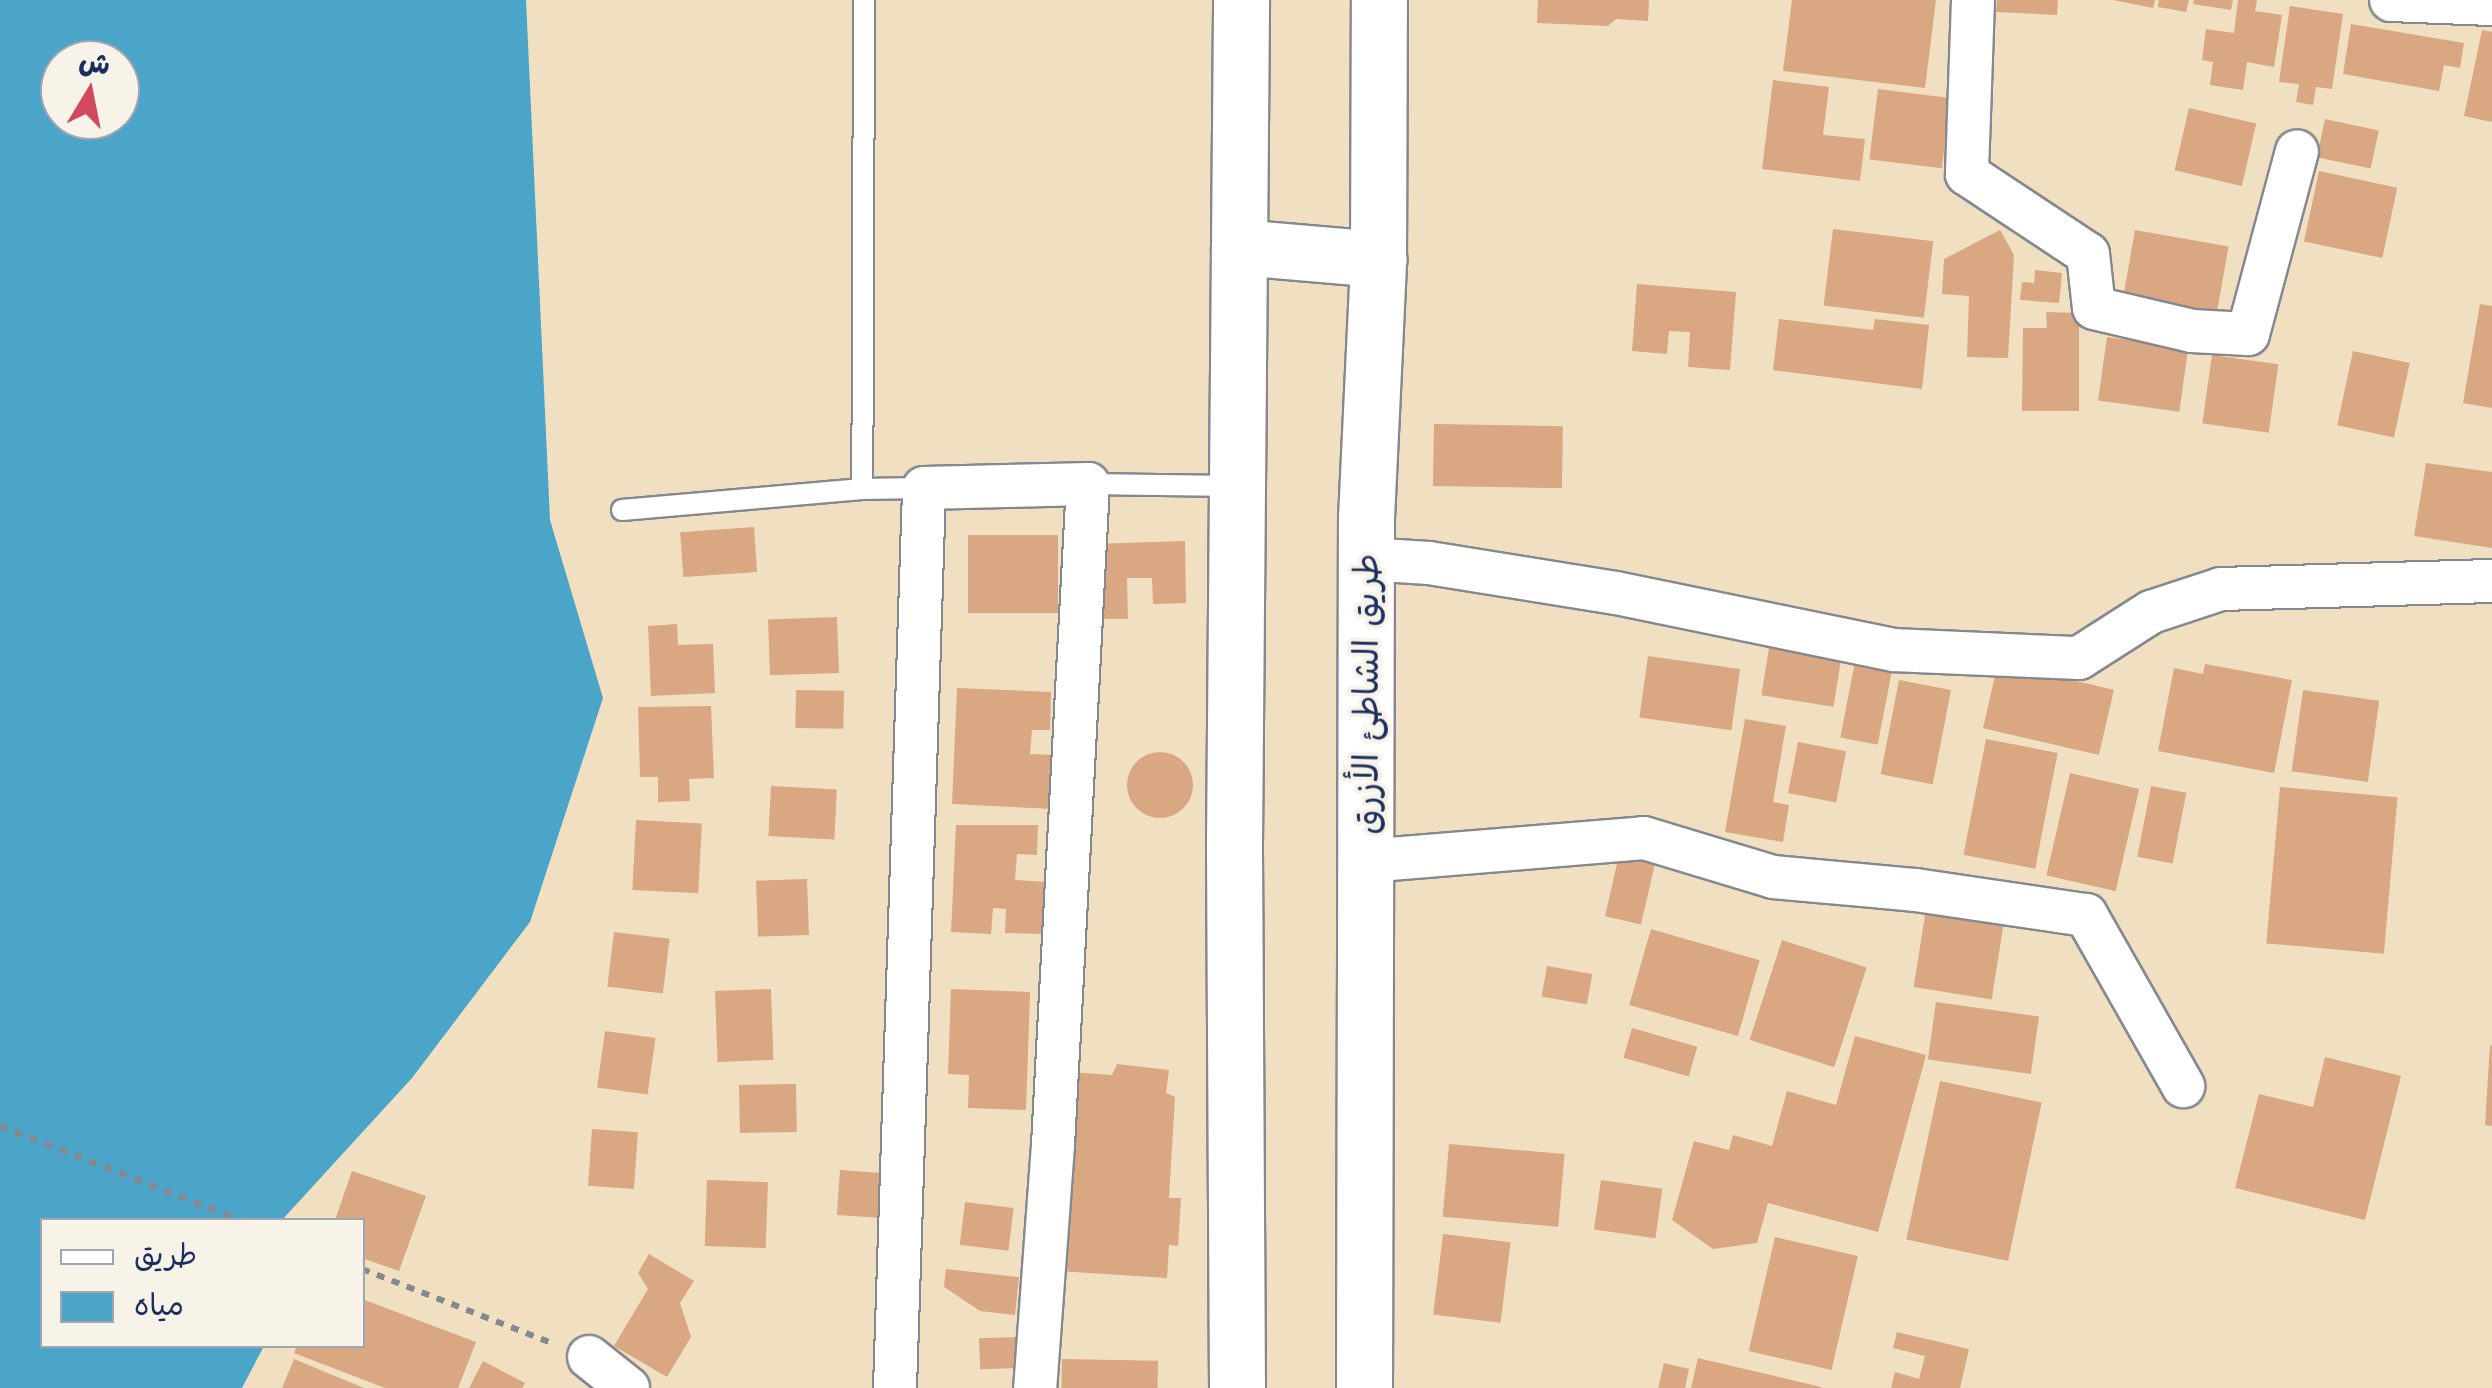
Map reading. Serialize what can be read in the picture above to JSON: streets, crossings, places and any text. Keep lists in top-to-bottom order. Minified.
{"streets":{"main road":["طريق الشاطئ الأزرق"]},"legend":["طريق","مياه"],"north":"top"}
